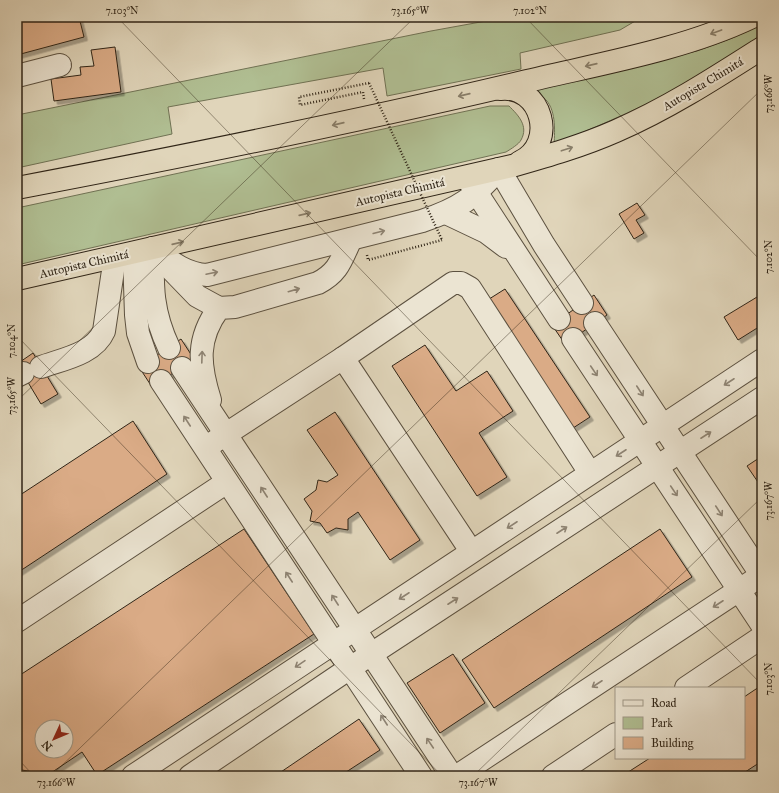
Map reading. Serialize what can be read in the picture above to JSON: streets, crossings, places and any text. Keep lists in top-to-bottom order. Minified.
{"streets":{"highway":["Autopista Chimitá"]},"legend":["Road","Park","Building"],"north":"bottom left","coordinates":["7.103°N","73.165°W","7.102°N","73.166°W","7.104°N","73.167°W"]}
